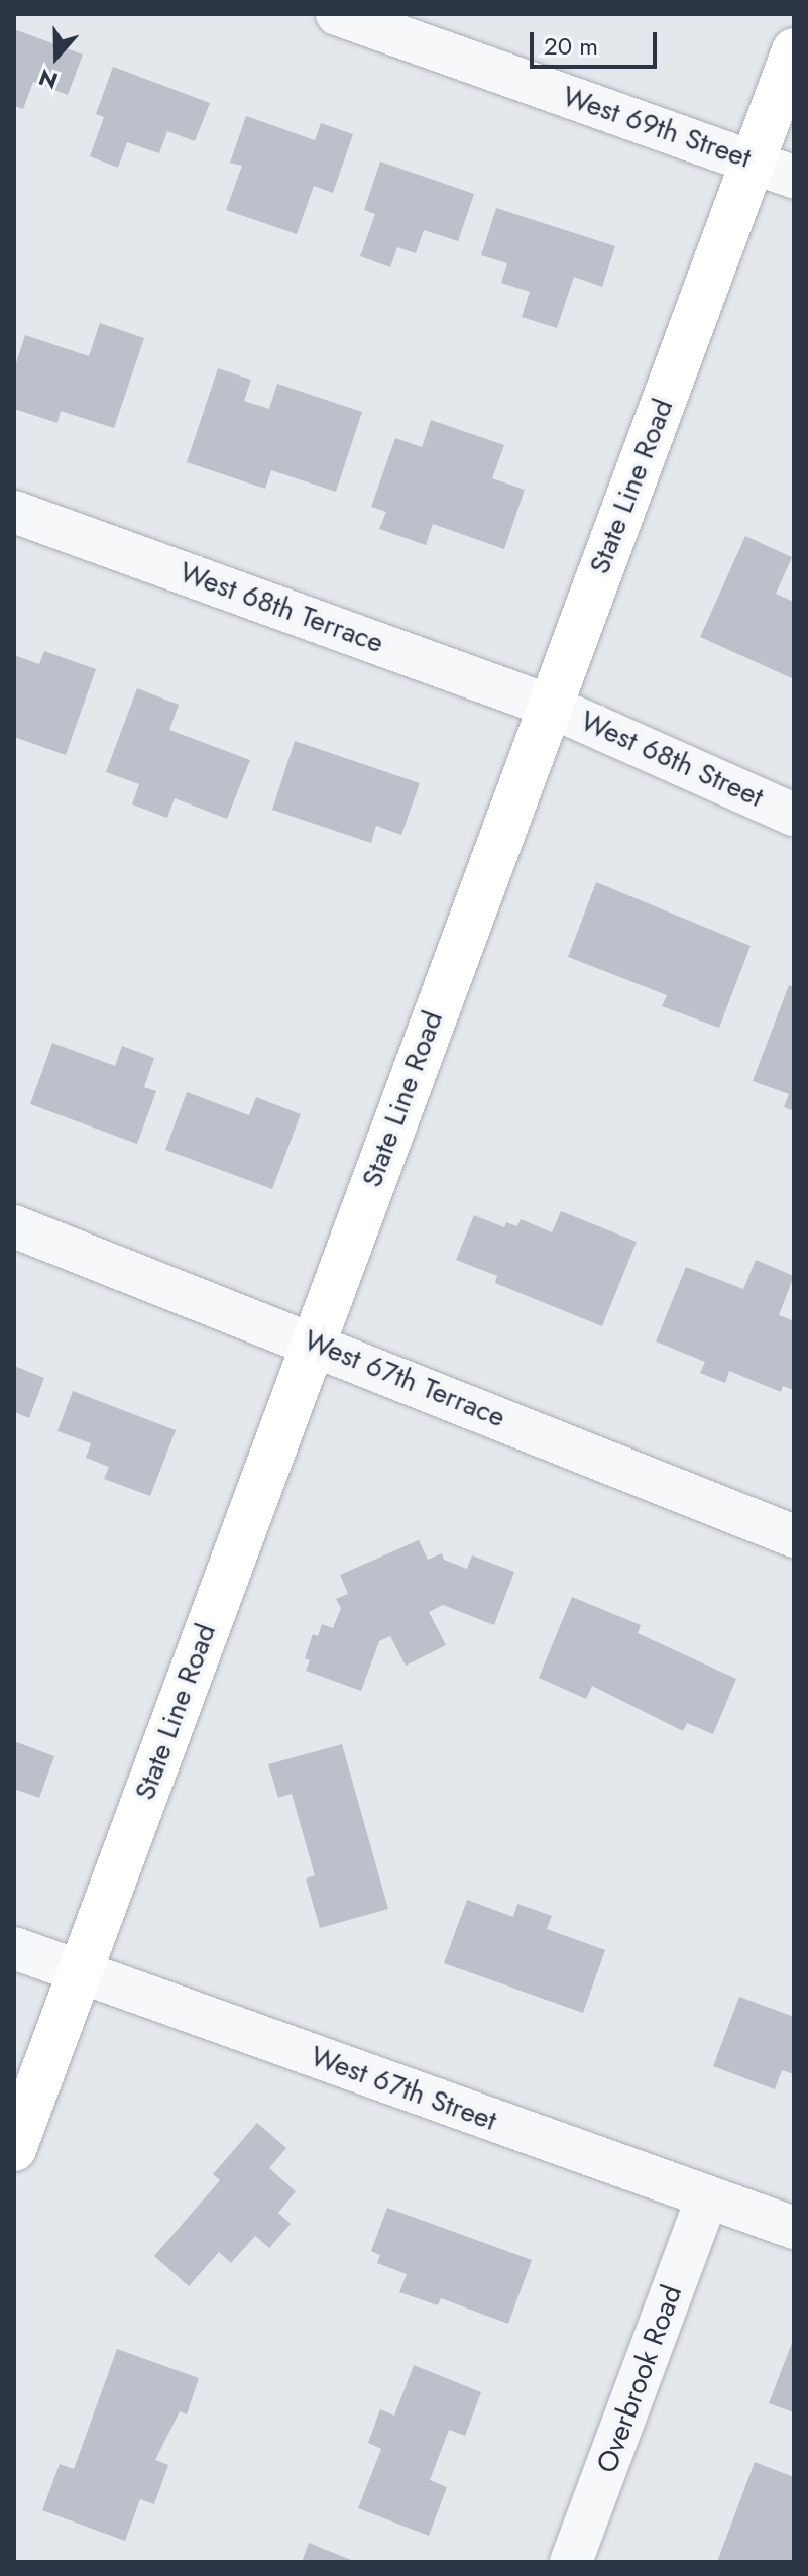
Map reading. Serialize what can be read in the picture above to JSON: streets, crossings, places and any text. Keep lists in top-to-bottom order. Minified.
{"streets":{"main road":["State Line Road"],"street":["West 69th Street","West 68th Terrace","West 68th Street","West 67th Terrace","West 67th Street","Overbrook Road"]},"crossings":[["West 69th Street","State Line Road"],["State Line Road","West 68th Terrace"],["State Line Road","West 68th Street"],["State Line Road","West 67th Terrace"],["State Line Road","West 67th Street"],["West 68th Terrace","West 68th Street"],["West 67th Street","Overbrook Road"]],"scale_bar":"20 m","north":"bottom"}
